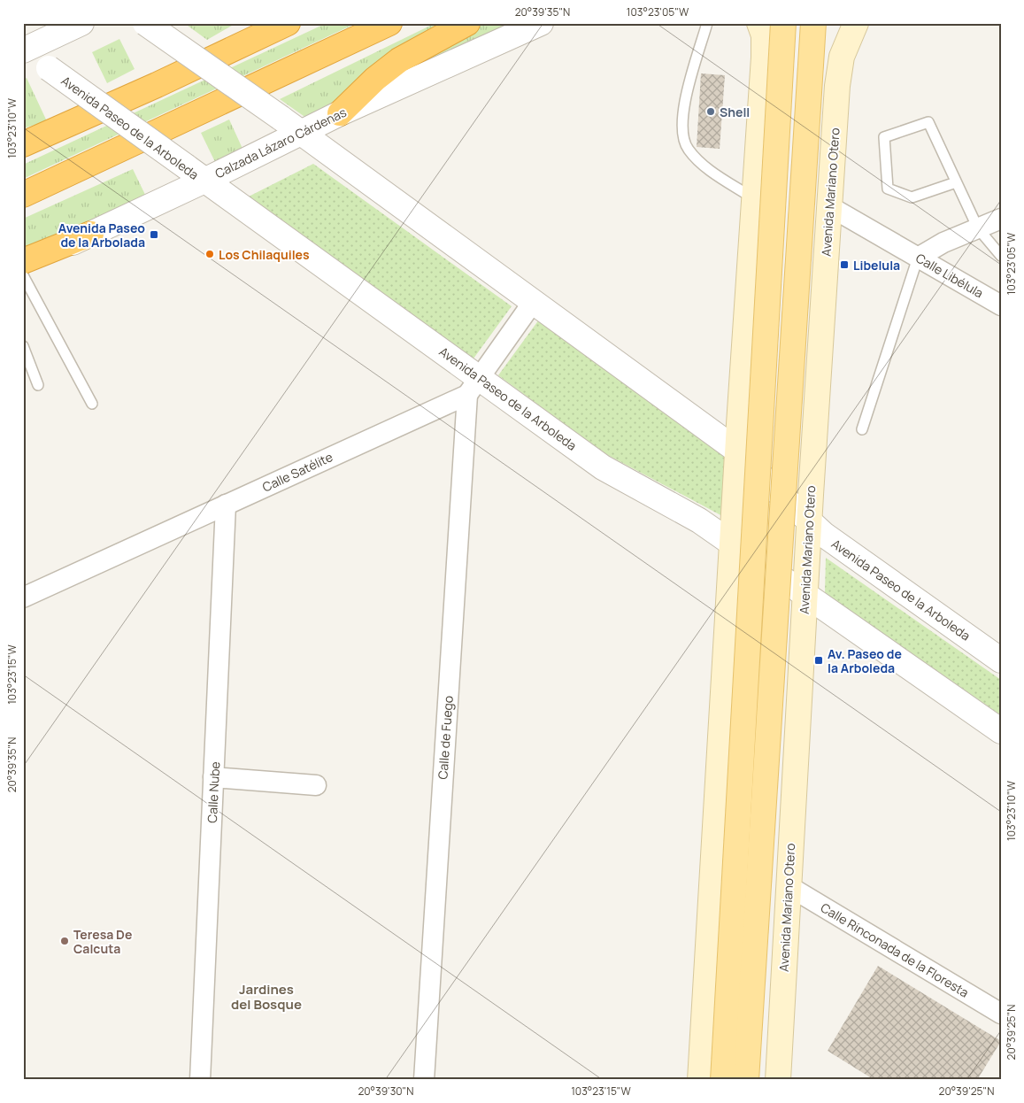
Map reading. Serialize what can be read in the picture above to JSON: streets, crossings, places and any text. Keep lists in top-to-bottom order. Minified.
{"streets":{"main road":["Avenida Mariano Otero"],"street":["Avenida Paseo de la Arboleda","Calzada Lázaro Cárdenas","Calle Libélula","Calle Satélite","Calle de Fuego","Calle Nube","Calle Rinconada de la Floresta"]},"crossings":[["Avenida Paseo de la Arboleda","Calzada Lázaro Cárdenas"],["Avenida Paseo de la Arboleda","Avenida Mariano Otero"],["Avenida Paseo de la Arboleda","Calle Satélite"],["Avenida Paseo de la Arboleda","Calle de Fuego"],["Avenida Mariano Otero","Calle Libélula"],["Avenida Mariano Otero","Calle Rinconada de la Floresta"],["Calle Satélite","Calle de Fuego"],["Calle Satélite","Calle Nube"]],"districts":["Jardines del Bosque"],"places":{"other":["Shell","Los Chilaquiles","Teresa De Calcuta"],"transit":["Avenida Paseo de la Arbolada","Libelula","Av. Paseo de la Arboleda"]},"coordinates":["20°39'35\"N","103°23'05\"W","103°23'10\"W","103°23'15\"W","20°39'25\"N","20°39'30\"N"]}
